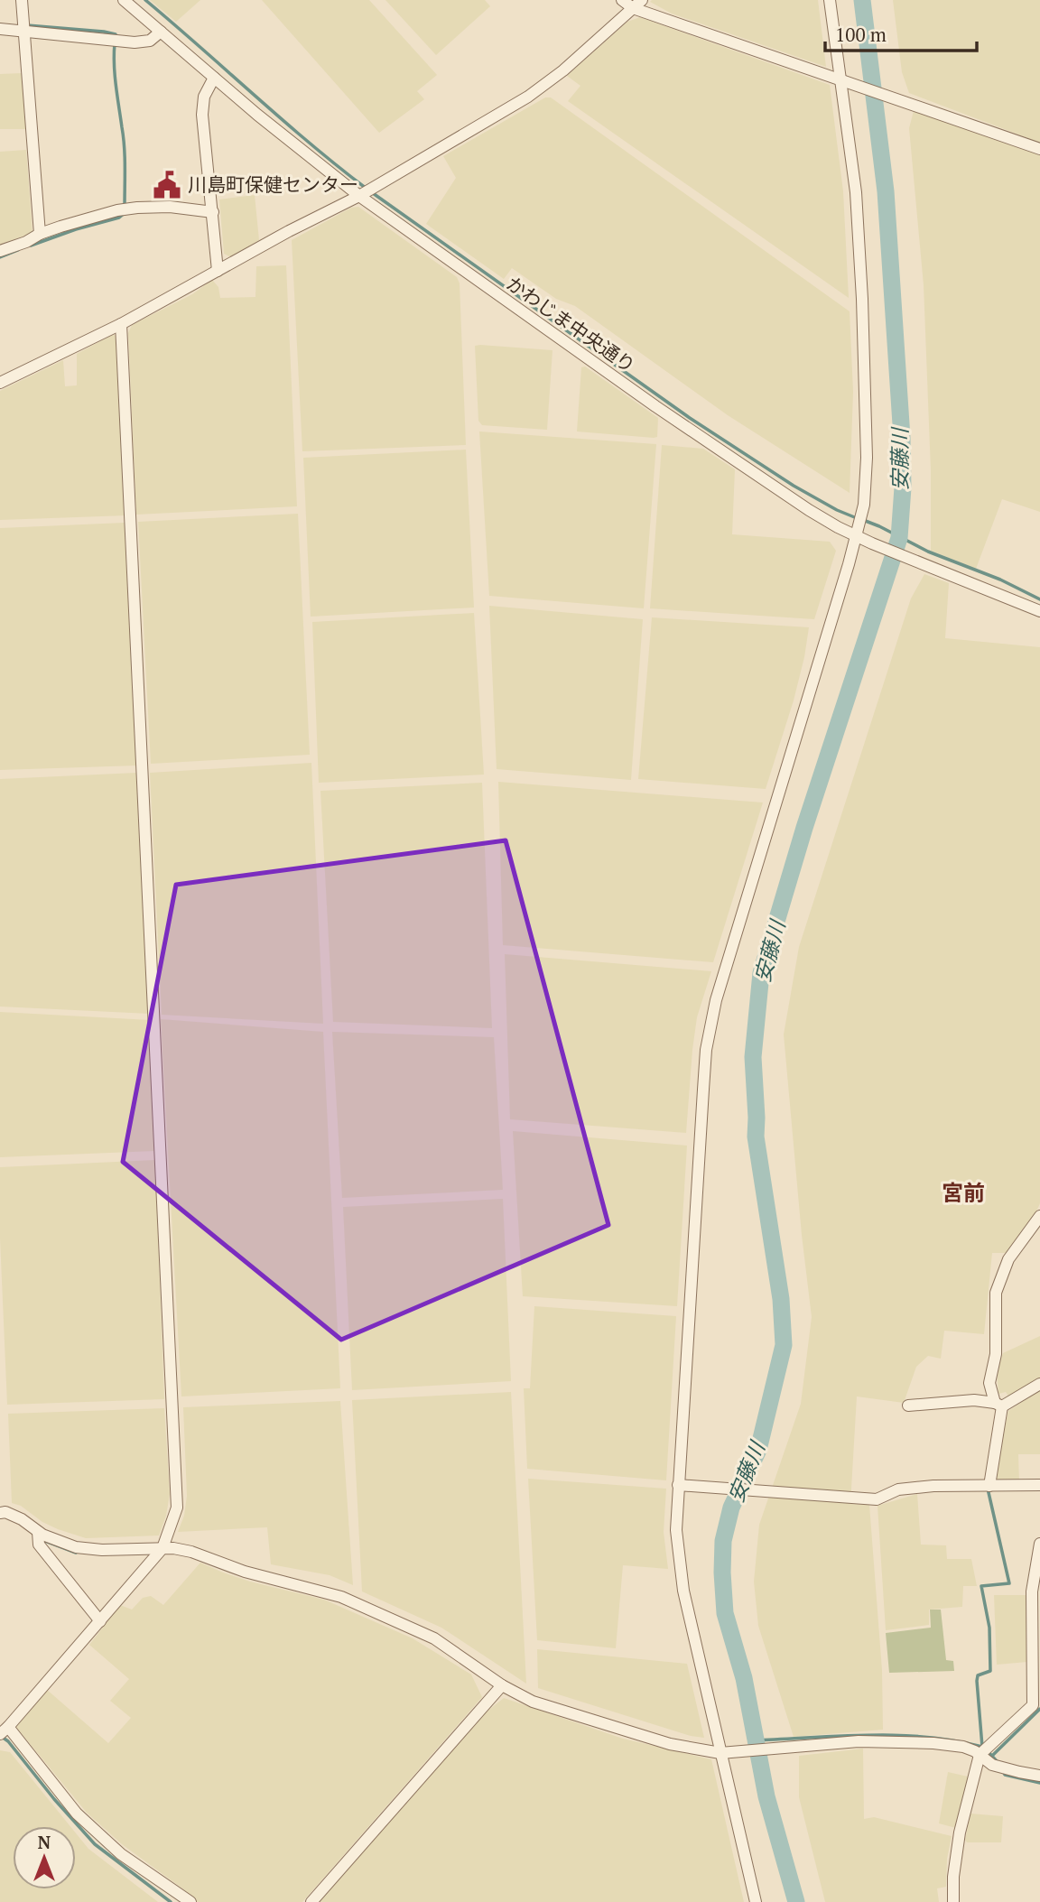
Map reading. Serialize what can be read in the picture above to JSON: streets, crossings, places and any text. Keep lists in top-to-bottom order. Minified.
{"streets":{"street":["かわじま中央通り"]},"districts":["宮前"],"water":["安藤川"],"places":{"public building":["川島町保健センター"]},"scale_bar":"100 m","north":"top"}
